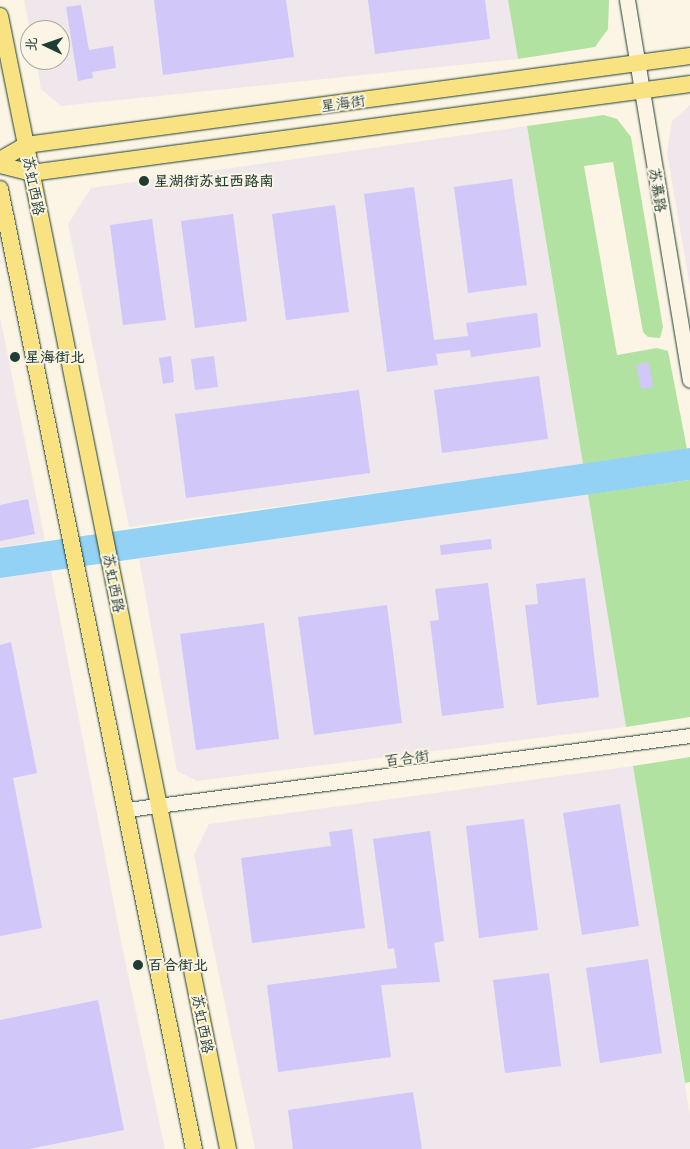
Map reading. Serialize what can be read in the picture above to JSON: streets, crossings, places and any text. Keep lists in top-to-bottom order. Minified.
{"streets":{"main road":["星海街","苏虹西路","苏慕路"],"street":["百合街"]},"crossings":[["星海街","苏虹西路"],["星海街","苏慕路"],["苏虹西路","百合街"]],"places":["星湖街苏虹西路南","星海街北","百合街北"],"north":"left"}
